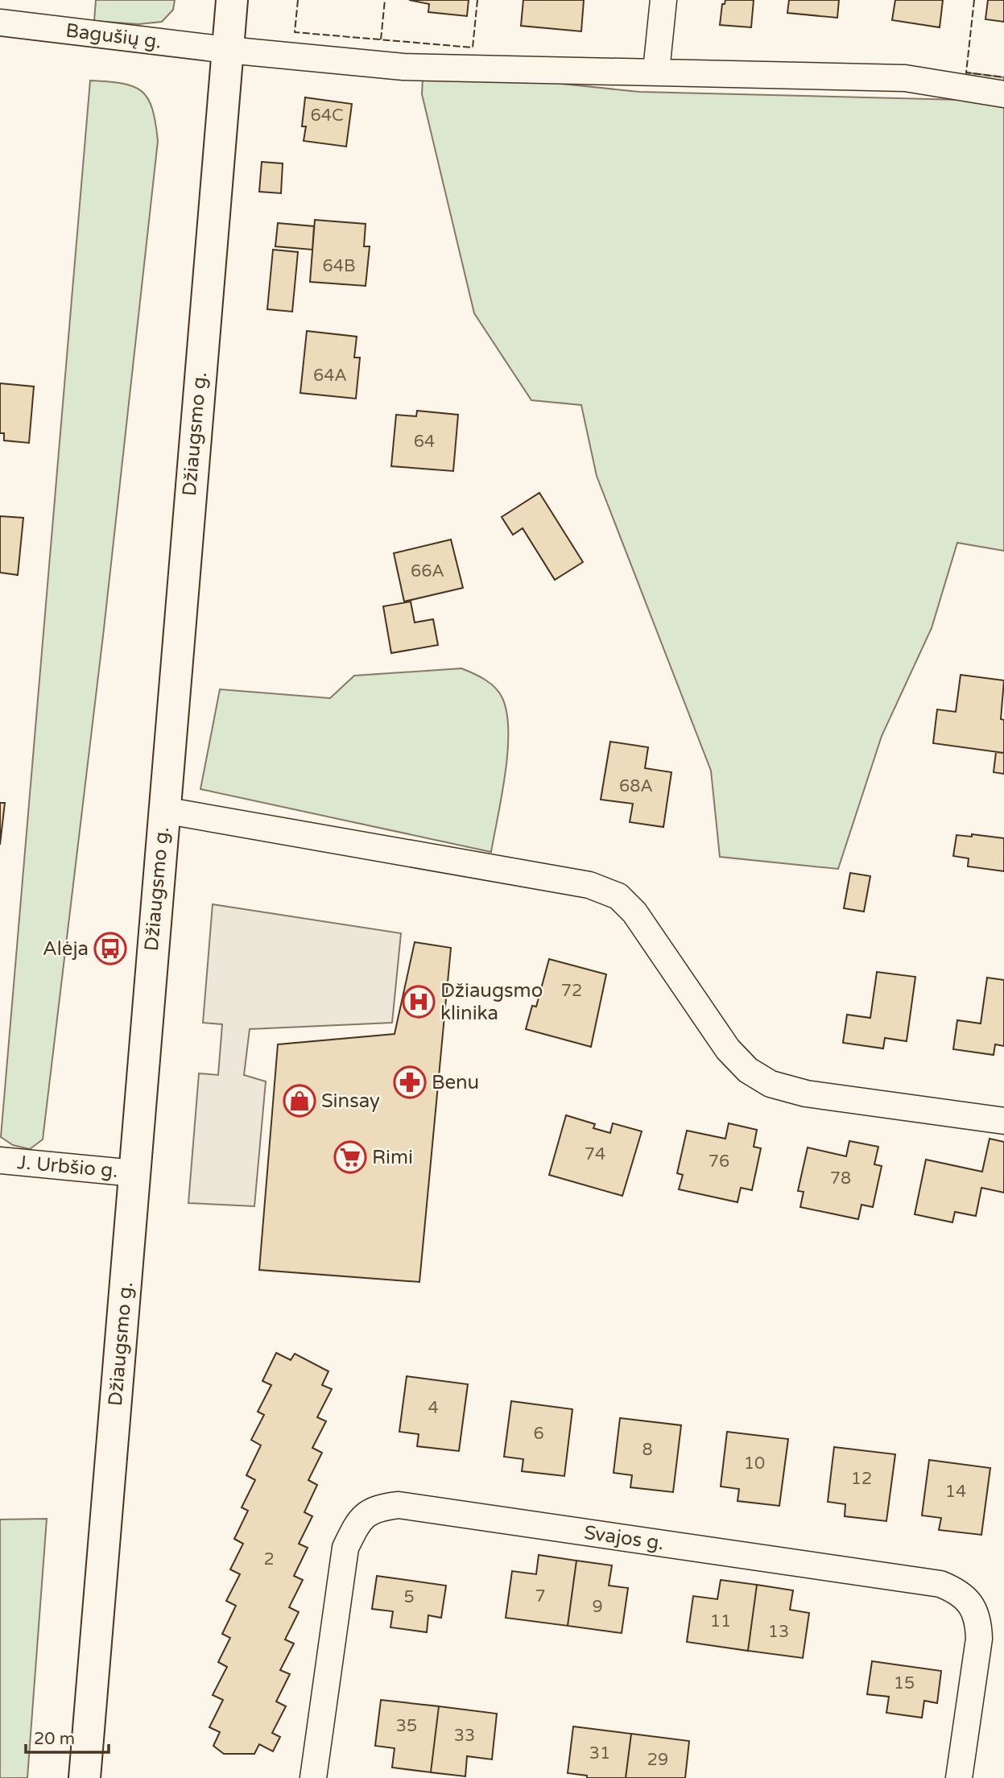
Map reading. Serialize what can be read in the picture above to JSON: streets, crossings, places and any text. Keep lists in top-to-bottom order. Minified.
{"streets":{"street":["Bagušių g.","Džiaugsmo g.","J. Urbšio g.","Svajos g."]},"crossings":[["Bagušių g.","Džiaugsmo g."],["Džiaugsmo g.","J. Urbšio g."]],"places":{"bus stop":["Alėja"],"hospital":["Džiaugsmo klinika"],"pharmacy":["Benu"],"shop":["Sinsay"],"supermarket":["Rimi"]},"house_numbers":["64C","64B","64A","64","66A","68A","72","74","76","78","4","6","8","10","12","14","2","7","5","9","11","13","15","35","33","31","29"],"scale_bar":"20 m"}
